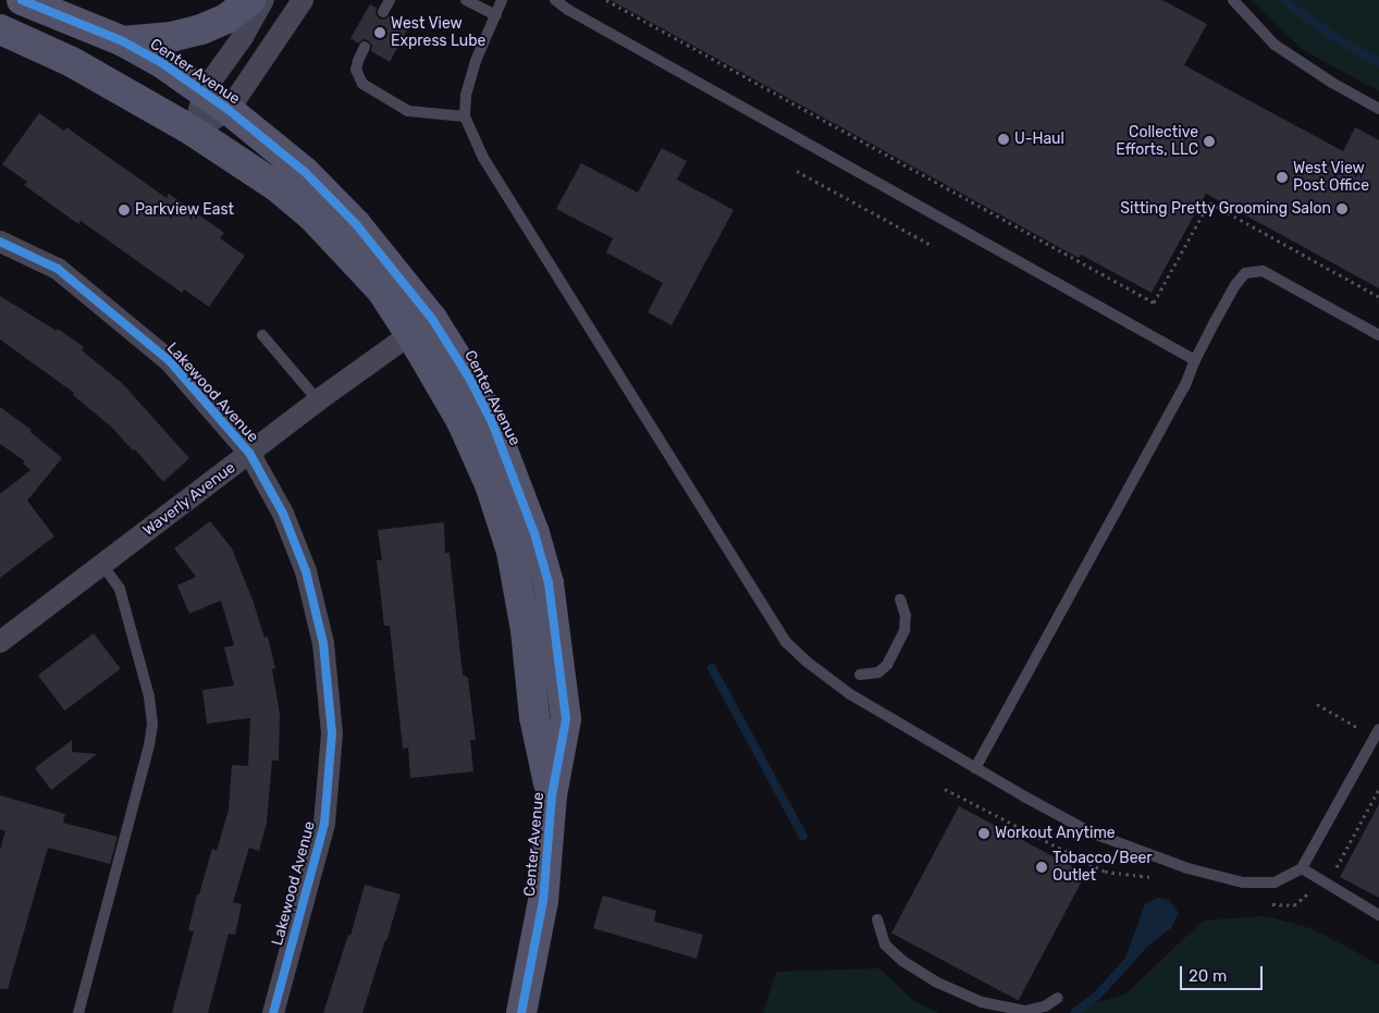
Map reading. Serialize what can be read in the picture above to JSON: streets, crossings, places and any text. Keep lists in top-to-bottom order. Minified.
{"streets":{"street":["Center Avenue","Lakewood Avenue","Waverly Avenue"]},"crossings":[["Center Avenue","Waverly Avenue"],["Lakewood Avenue","Waverly Avenue"]],"places":["West View Express Lube","U-Haul","Collective Efforts, LLC","West View Post Office","Sitting Pretty Grooming Salon","Parkview East","Workout Anytime","Tobacco/Beer Outlet"],"scale_bar":"20 m"}
